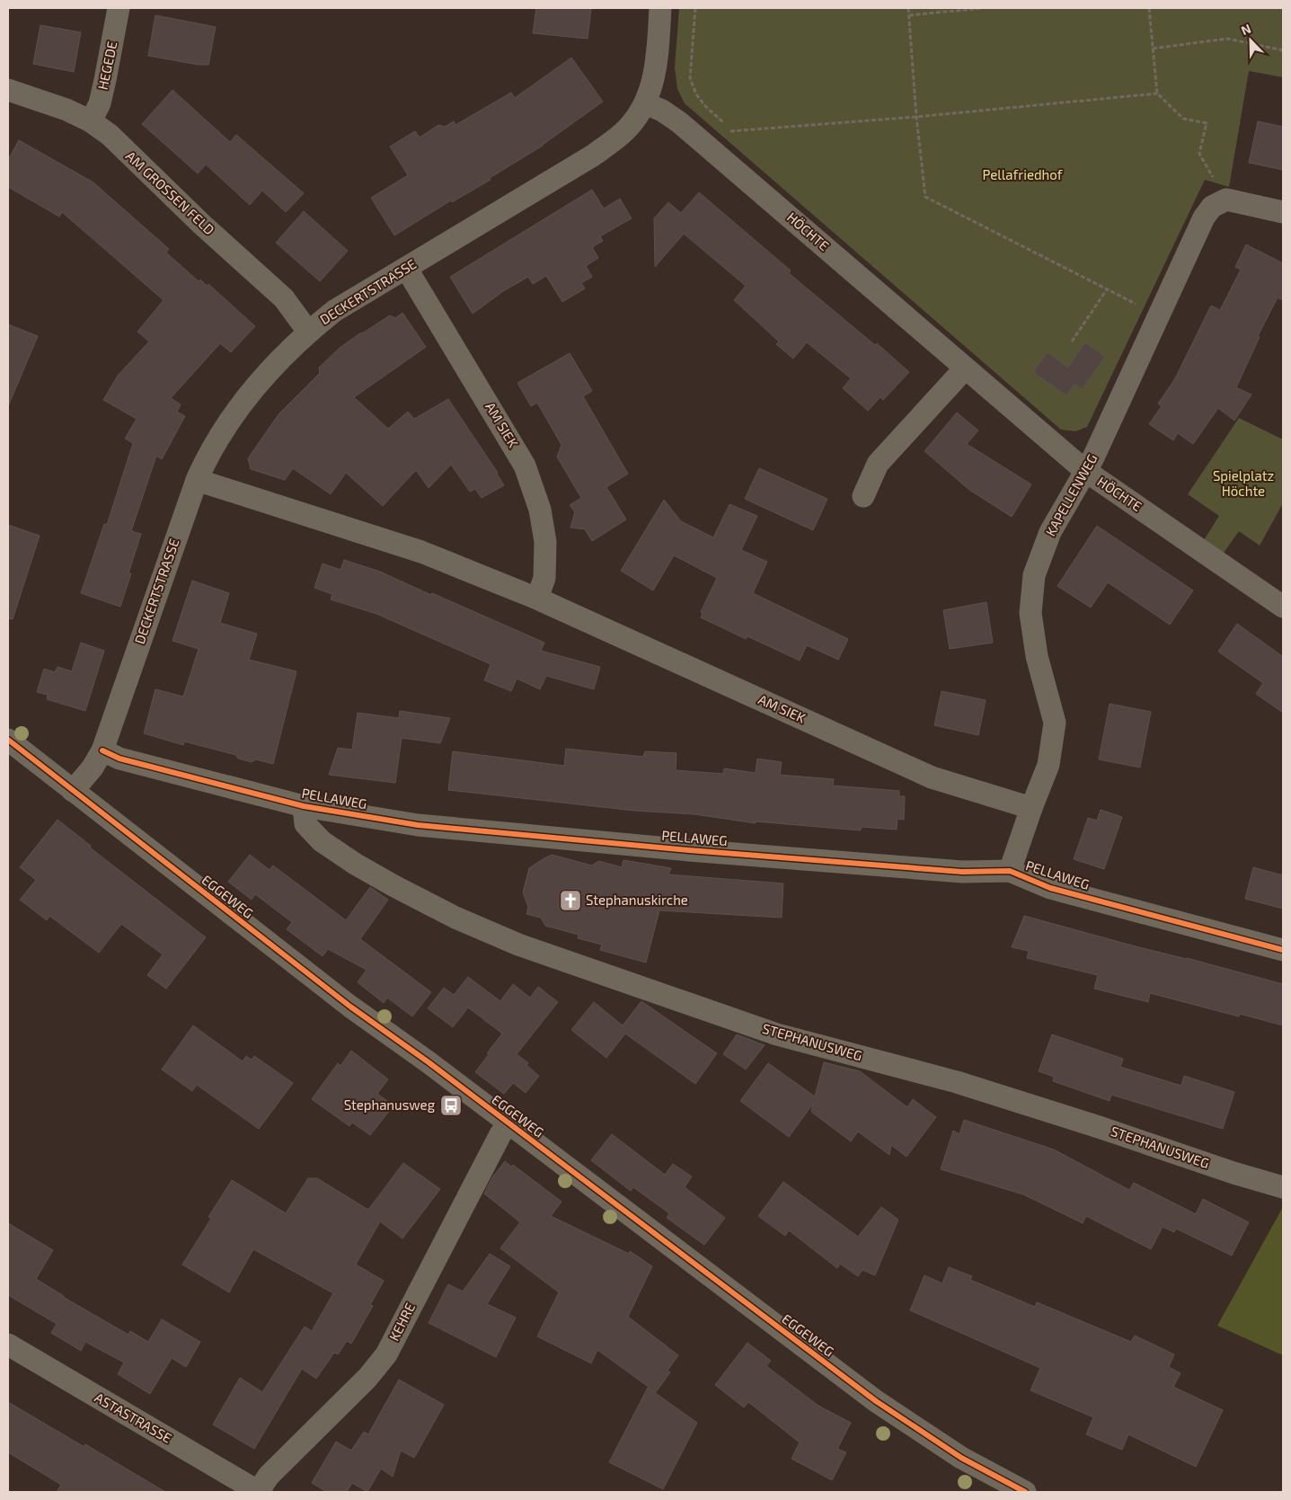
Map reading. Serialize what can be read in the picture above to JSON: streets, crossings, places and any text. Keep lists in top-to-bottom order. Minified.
{"streets":{"street":["HEGEDE","AM GROSSEN FELD","HÖCHTE","DECKERTSTRASSE","AM SIEK","KAPELLENWEG","PELLAWEG","EGGEWEG","STEPHANUSWEG","KEHRE","ASTASTRASSE"]},"crossings":[["HEGEDE","AM GROSSEN FELD"],["AM GROSSEN FELD","DECKERTSTRASSE"],["HÖCHTE","DECKERTSTRASSE"],["HÖCHTE","KAPELLENWEG"],["DECKERTSTRASSE","AM SIEK"],["DECKERTSTRASSE","PELLAWEG"],["DECKERTSTRASSE","EGGEWEG"],["AM SIEK","KAPELLENWEG"],["KAPELLENWEG","PELLAWEG"],["PELLAWEG","STEPHANUSWEG"],["EGGEWEG","KEHRE"],["KEHRE","ASTASTRASSE"]],"parks":["Pellafriedhof","Spielplatz Höchte"],"places":{"church":["Stephanuskirche"],"bus stop":["Stephanusweg"]},"north":"top left"}
